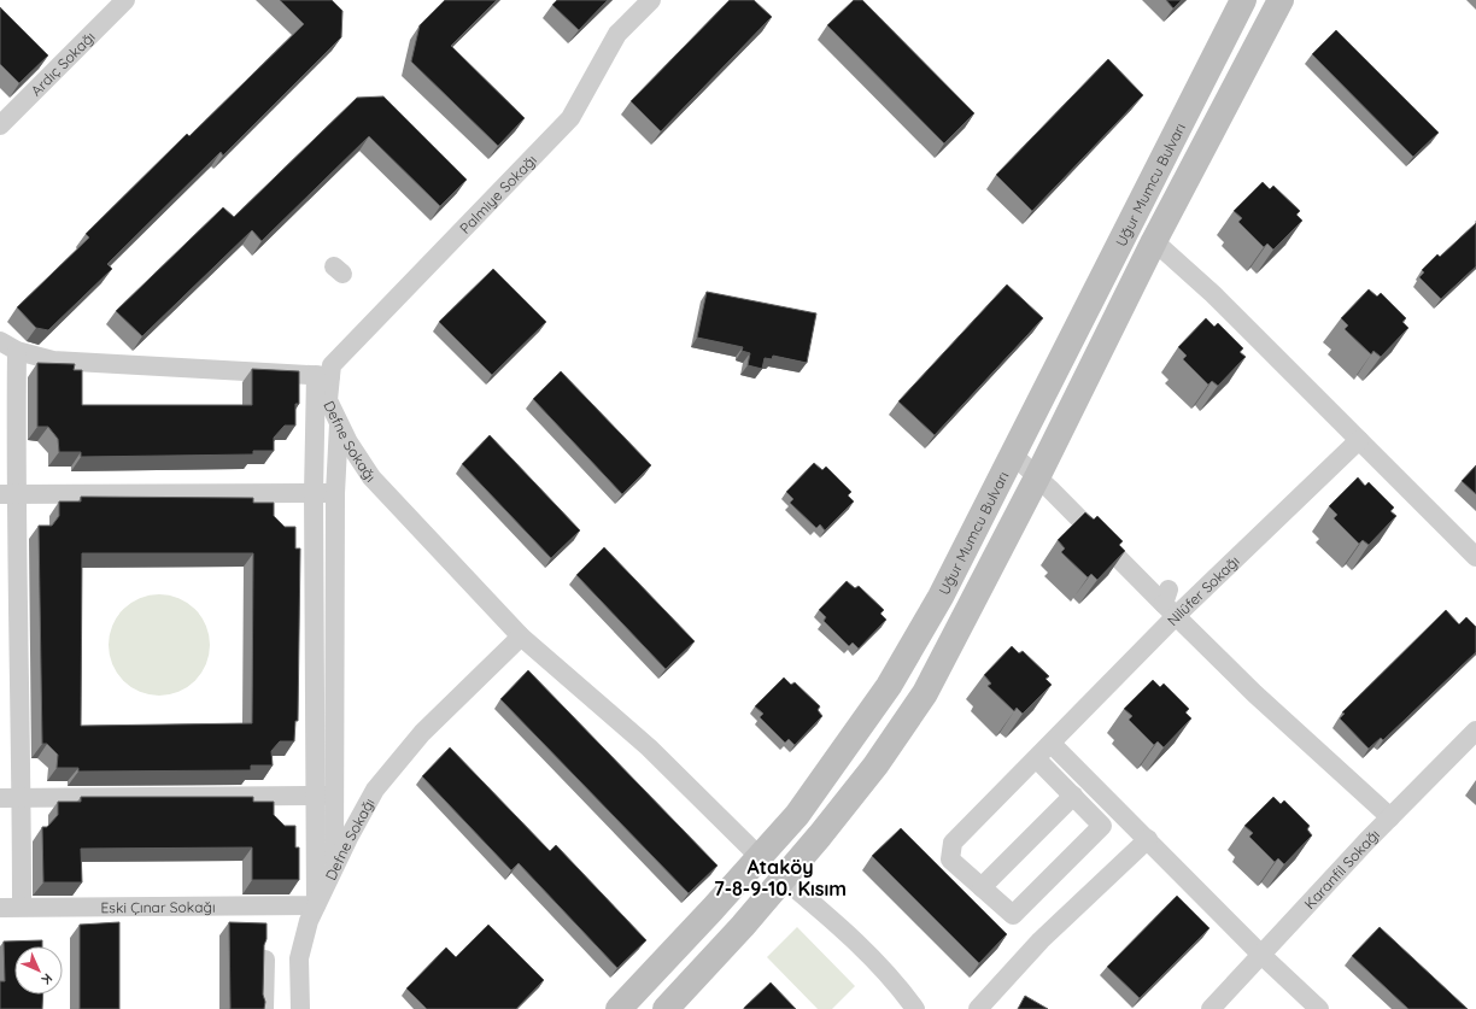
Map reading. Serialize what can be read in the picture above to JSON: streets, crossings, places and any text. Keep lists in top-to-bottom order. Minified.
{"streets":{"main road":["Uğur Mumcu Bulvarı"],"street":["Ardıç Sokağı","Palmiye Sokağı","Defne Sokağı","Nilüfer Sokağı","Karanfil Sokağı","Eski Çınar Sokağı"]},"crossings":[["Uğur Mumcu Bulvarı","Defne Sokağı"],["Palmiye Sokağı","Defne Sokağı"],["Defne Sokağı","Eski Çınar Sokağı"]],"districts":["Ataköy 7-8-9-10. Kısım"],"north":"bottom right"}
